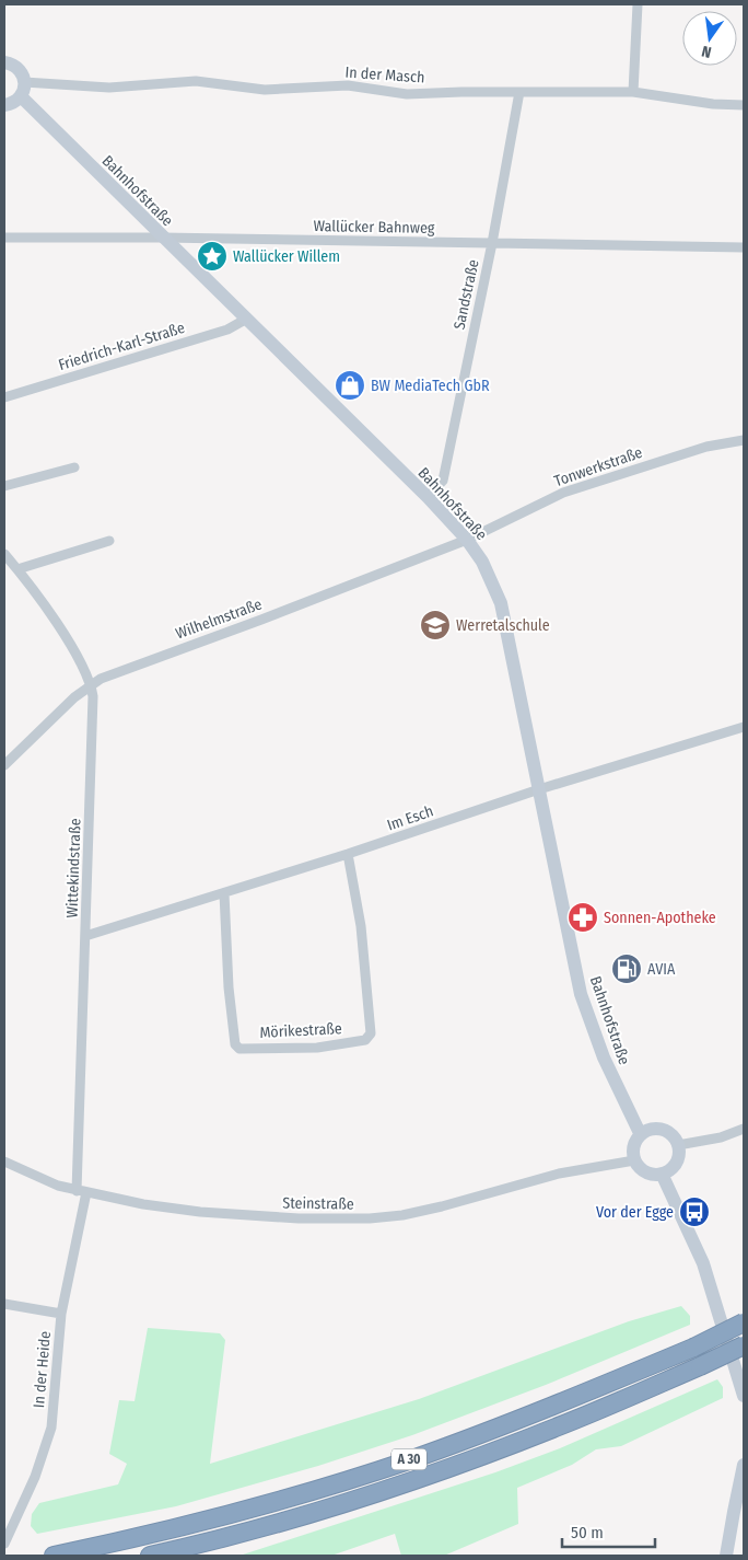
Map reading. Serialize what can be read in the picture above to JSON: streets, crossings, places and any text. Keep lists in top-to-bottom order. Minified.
{"streets":{"highway":["A 30"],"street":["In der Masch","Bahnhofstraße","Wallücker Bahnweg","Sandstraße","Friedrich-Karl-Straße","Tonwerkstraße","Wilhelmstraße","Im Esch","Wittekindstraße","Mörikestraße","Steinstraße","In der Heide"]},"crossings":[["In der Masch","Sandstraße"],["Bahnhofstraße","Wallücker Bahnweg"],["Bahnhofstraße","Sandstraße"],["Bahnhofstraße","Friedrich-Karl-Straße"],["Bahnhofstraße","Tonwerkstraße"],["Bahnhofstraße","Wilhelmstraße"],["Bahnhofstraße","Im Esch"],["Bahnhofstraße","Steinstraße"],["Wallücker Bahnweg","Sandstraße"],["Tonwerkstraße","Wilhelmstraße"],["Wilhelmstraße","Wittekindstraße"],["Im Esch","Wittekindstraße"],["Im Esch","Mörikestraße"],["Wittekindstraße","Steinstraße"],["Wittekindstraße","In der Heide"],["Steinstraße","In der Heide"]],"places":{"place":["Wallücker Willem"],"shop":["BW MediaTech GbR"],"school or university":["Werretalschule"],"pharmacy":["Sonnen-Apotheke"],"fuel station":["AVIA"],"bus stop":["Vor der Egge"]},"scale_bar":"50 m","north":"bottom"}
